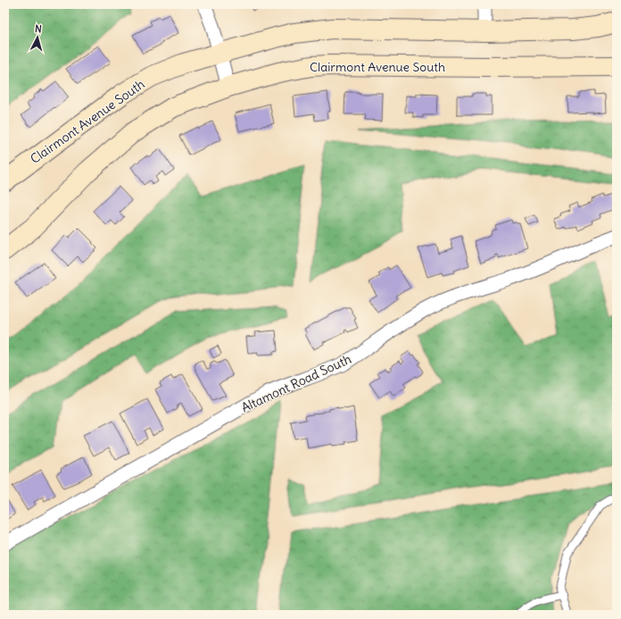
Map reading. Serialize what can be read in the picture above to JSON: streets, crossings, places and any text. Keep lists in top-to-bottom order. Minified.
{"streets":{"street":["Clairmont Avenue South","Altamont Road South"]},"north":"top"}
